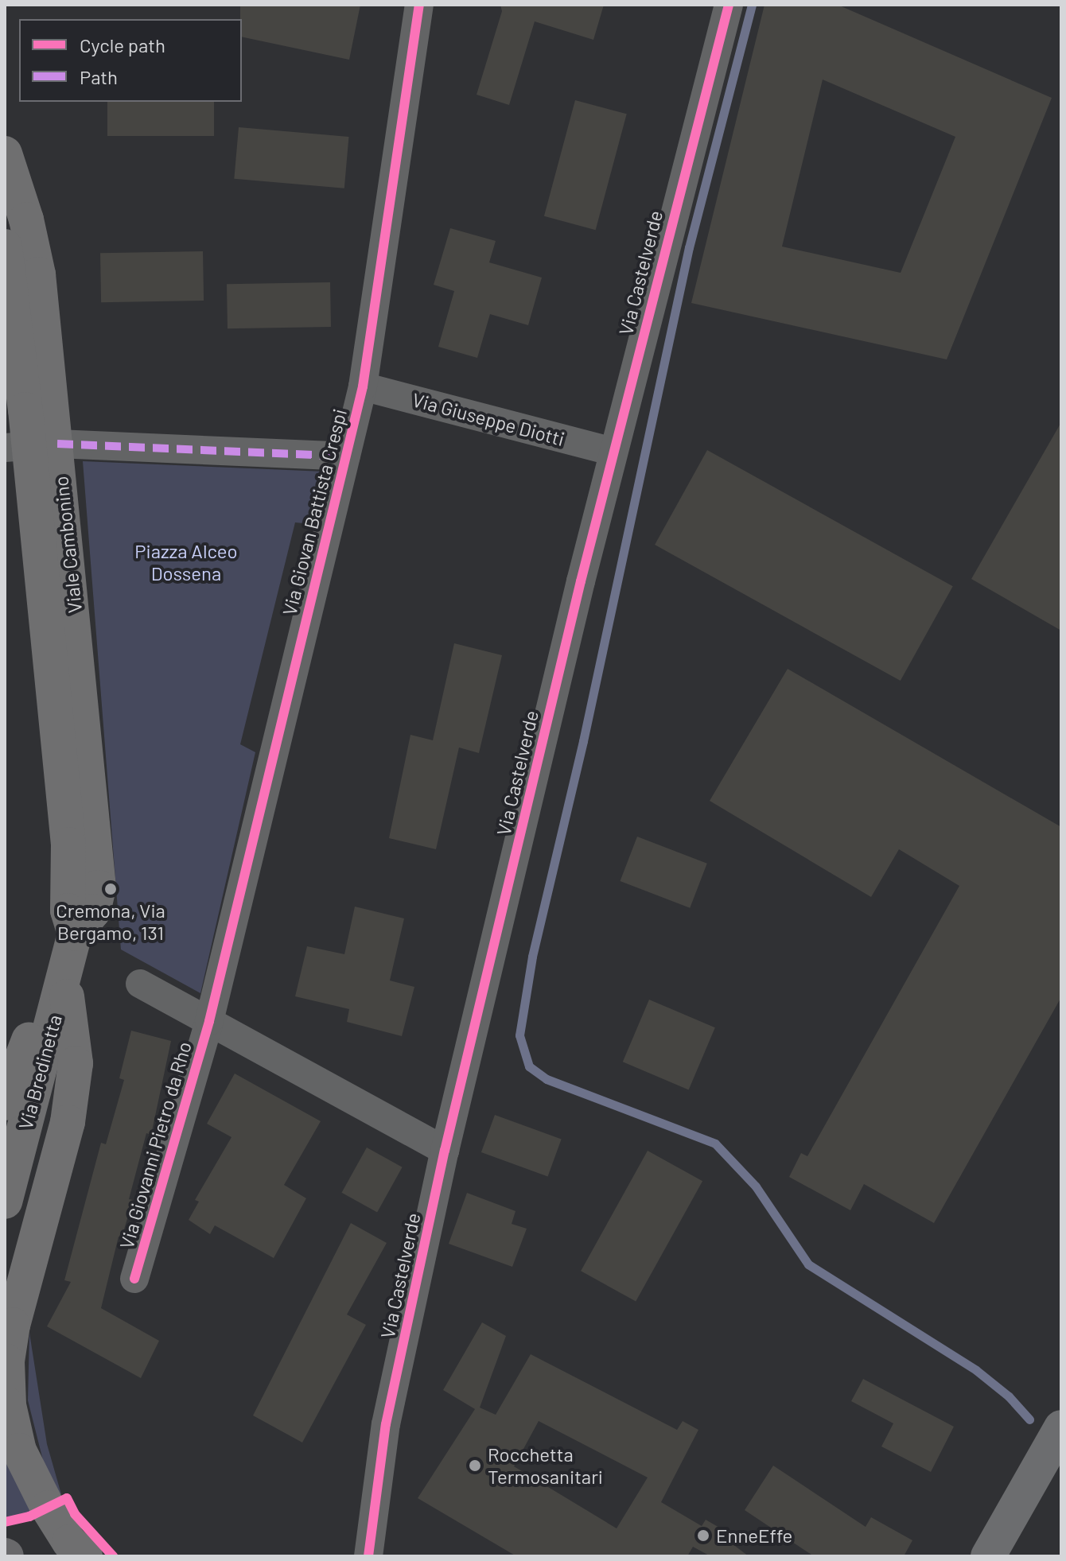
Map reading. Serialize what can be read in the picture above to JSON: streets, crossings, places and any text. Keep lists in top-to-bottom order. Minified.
{"streets":{"street":["Via Castelverde","Via Giuseppe Diotti","Via Giovan Battista Crespi","Viale Cambonino","Via Bredinetta","Via Giovanni Pietro da Rho"]},"crossings":[["Via Castelverde","Via Giuseppe Diotti"],["Via Castelverde","Via Giovanni Pietro da Rho"],["Via Giuseppe Diotti","Via Giovan Battista Crespi"],["Via Giovan Battista Crespi","Via Giovanni Pietro da Rho"],["Viale Cambonino","Via Bredinetta"]],"parks":["Piazza Alceo Dossena"],"places":["Cremona, Via Bergamo, 131","Rocchetta Termosanitari","EnneEffe"],"legend":["Cycle path","Path"]}
